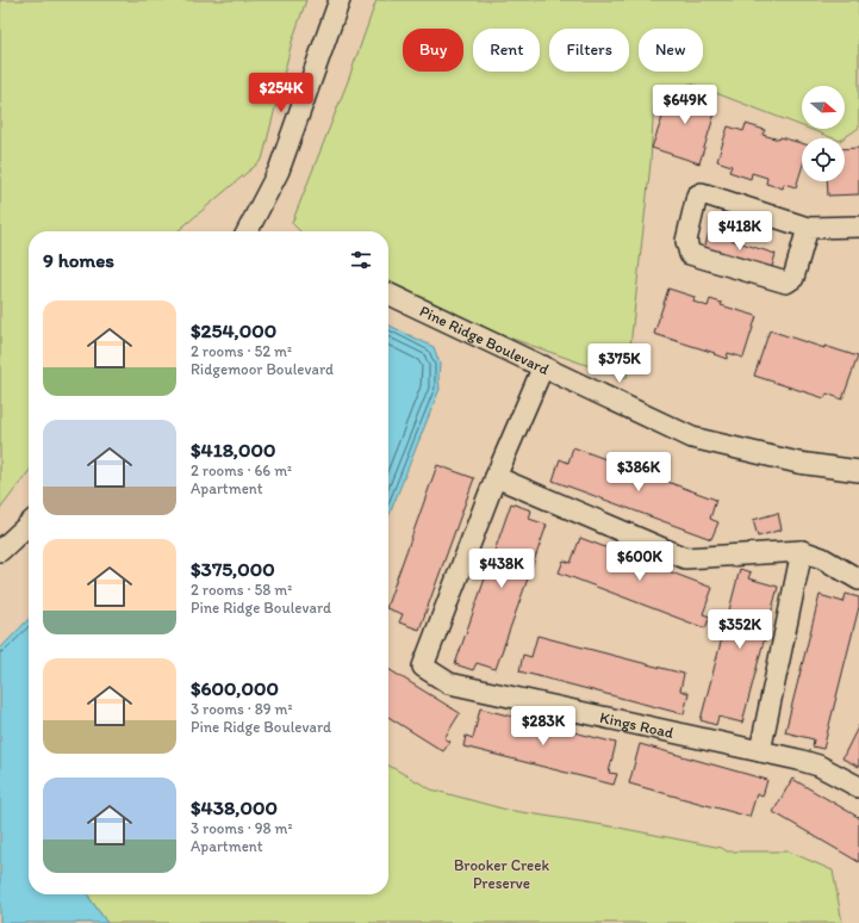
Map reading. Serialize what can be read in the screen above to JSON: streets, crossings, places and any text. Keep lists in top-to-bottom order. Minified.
{"streets":{"street":["Pine Ridge Boulevard","Kings Road"]},"crossings":[["Pine Ridge Boulevard","Kings Road"]],"parks":["Brooker Creek Preserve"],"north":"right","page":{"chip":["Buy","Rent","Filters","New"],"price":["$254K","$649K","$418K","$375K","$386K","$600K","$438K","$352K","$283K"],"heading":"9 homes","list":[{"name":"$254,000","note":"2 rooms · 52 m² · Ridgemoor Boulevard"},{"name":"$418,000","note":"2 rooms · 66 m² · Apartment"},{"name":"$375,000","note":"2 rooms · 58 m² · Pine Ridge Boulevard"},{"name":"$600,000","note":"3 rooms · 89 m² · Pine Ridge Boulevard"},{"name":"$438,000","note":"3 rooms · 98 m² · Apartment"}]}}
